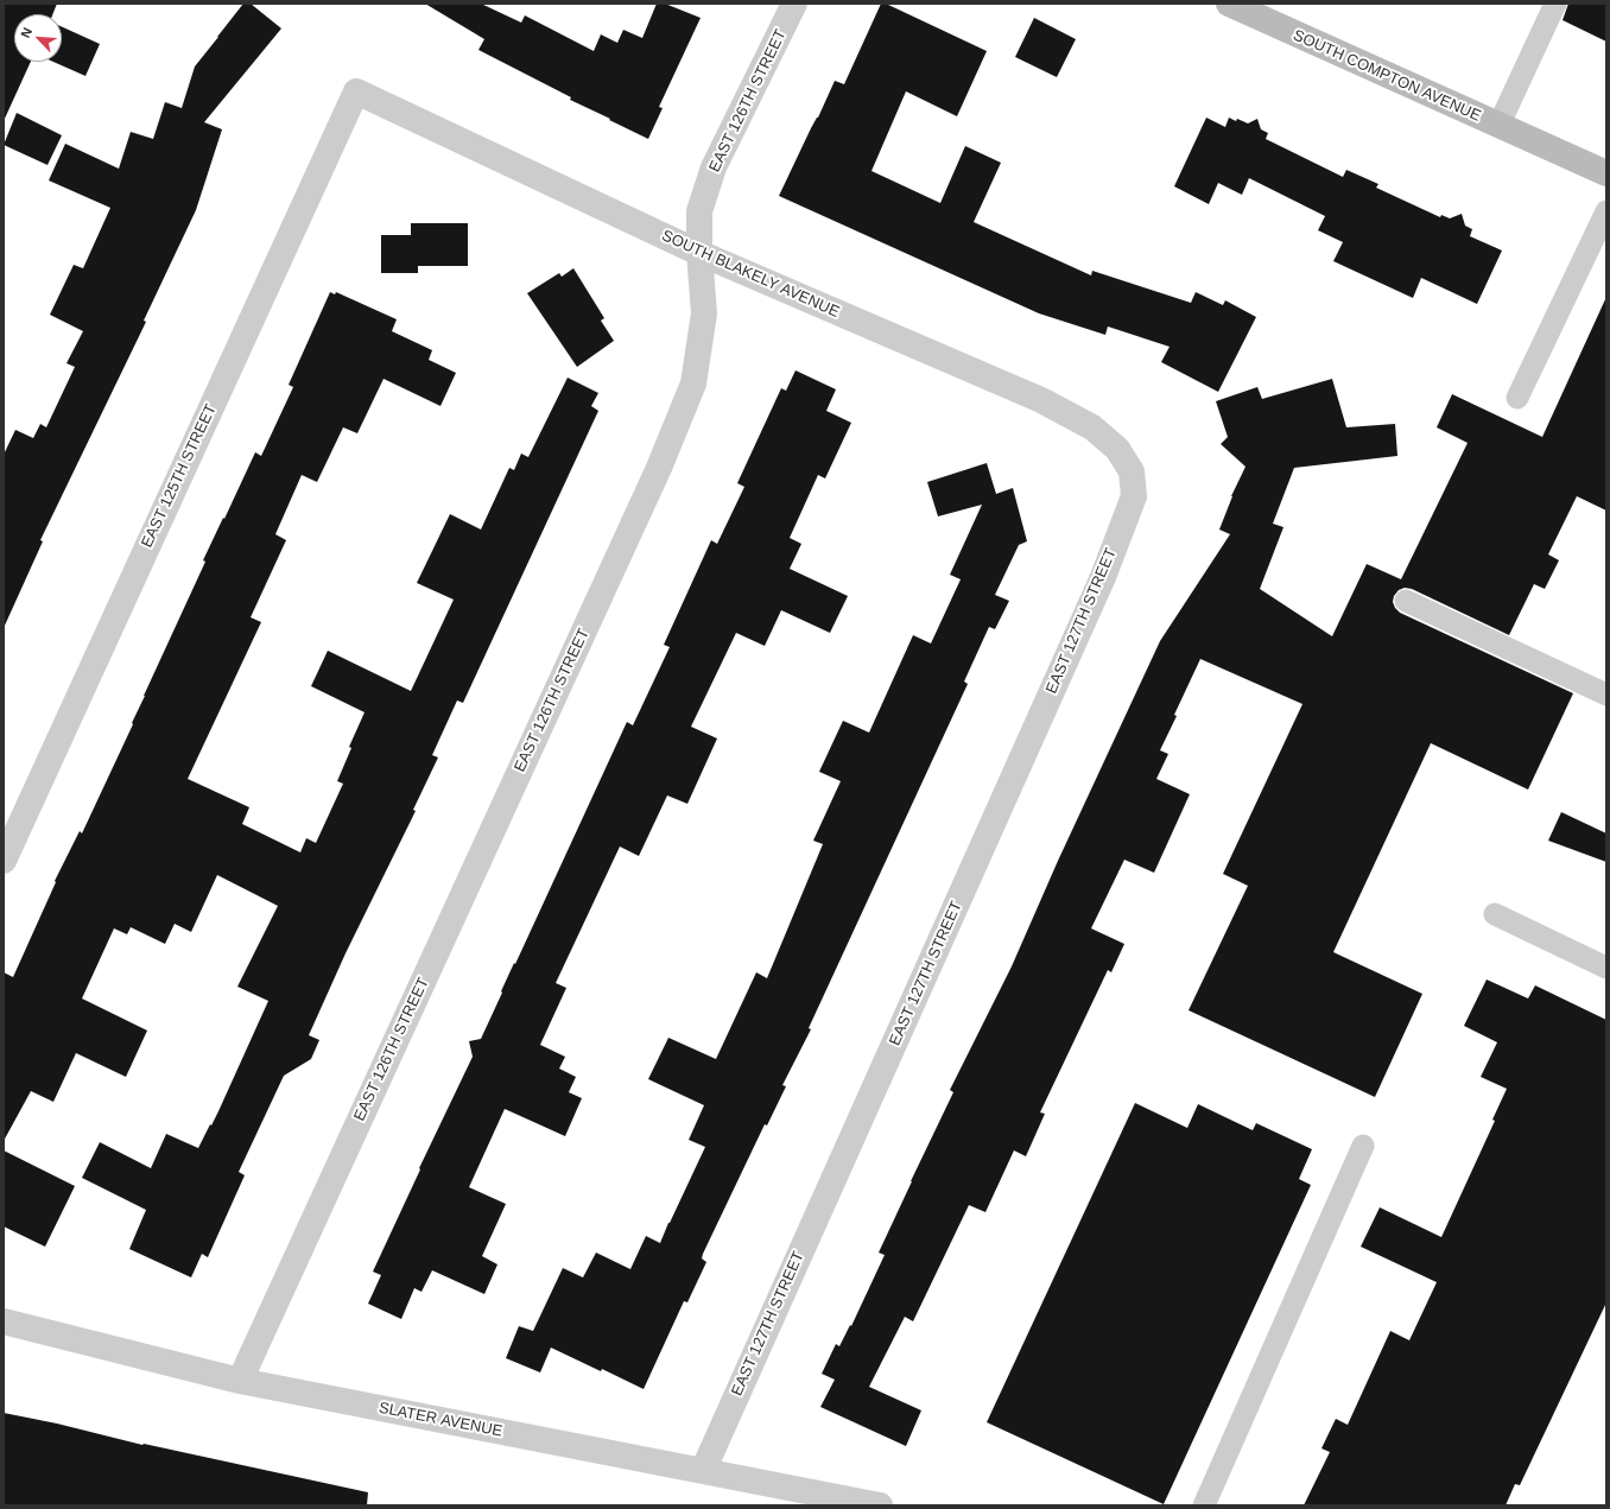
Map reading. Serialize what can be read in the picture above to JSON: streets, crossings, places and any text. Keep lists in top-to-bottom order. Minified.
{"streets":{"main road":["SOUTH COMPTON AVENUE"],"street":["EAST 126TH STREET","SOUTH BLAKELY AVENUE","EAST 125TH STREET","EAST 127TH STREET","SLATER AVENUE"]},"crossings":[["EAST 126TH STREET","SOUTH BLAKELY AVENUE"],["EAST 126TH STREET","SLATER AVENUE"],["SOUTH BLAKELY AVENUE","EAST 125TH STREET"],["SOUTH BLAKELY AVENUE","EAST 127TH STREET"],["EAST 127TH STREET","SLATER AVENUE"]],"north":"top left"}
